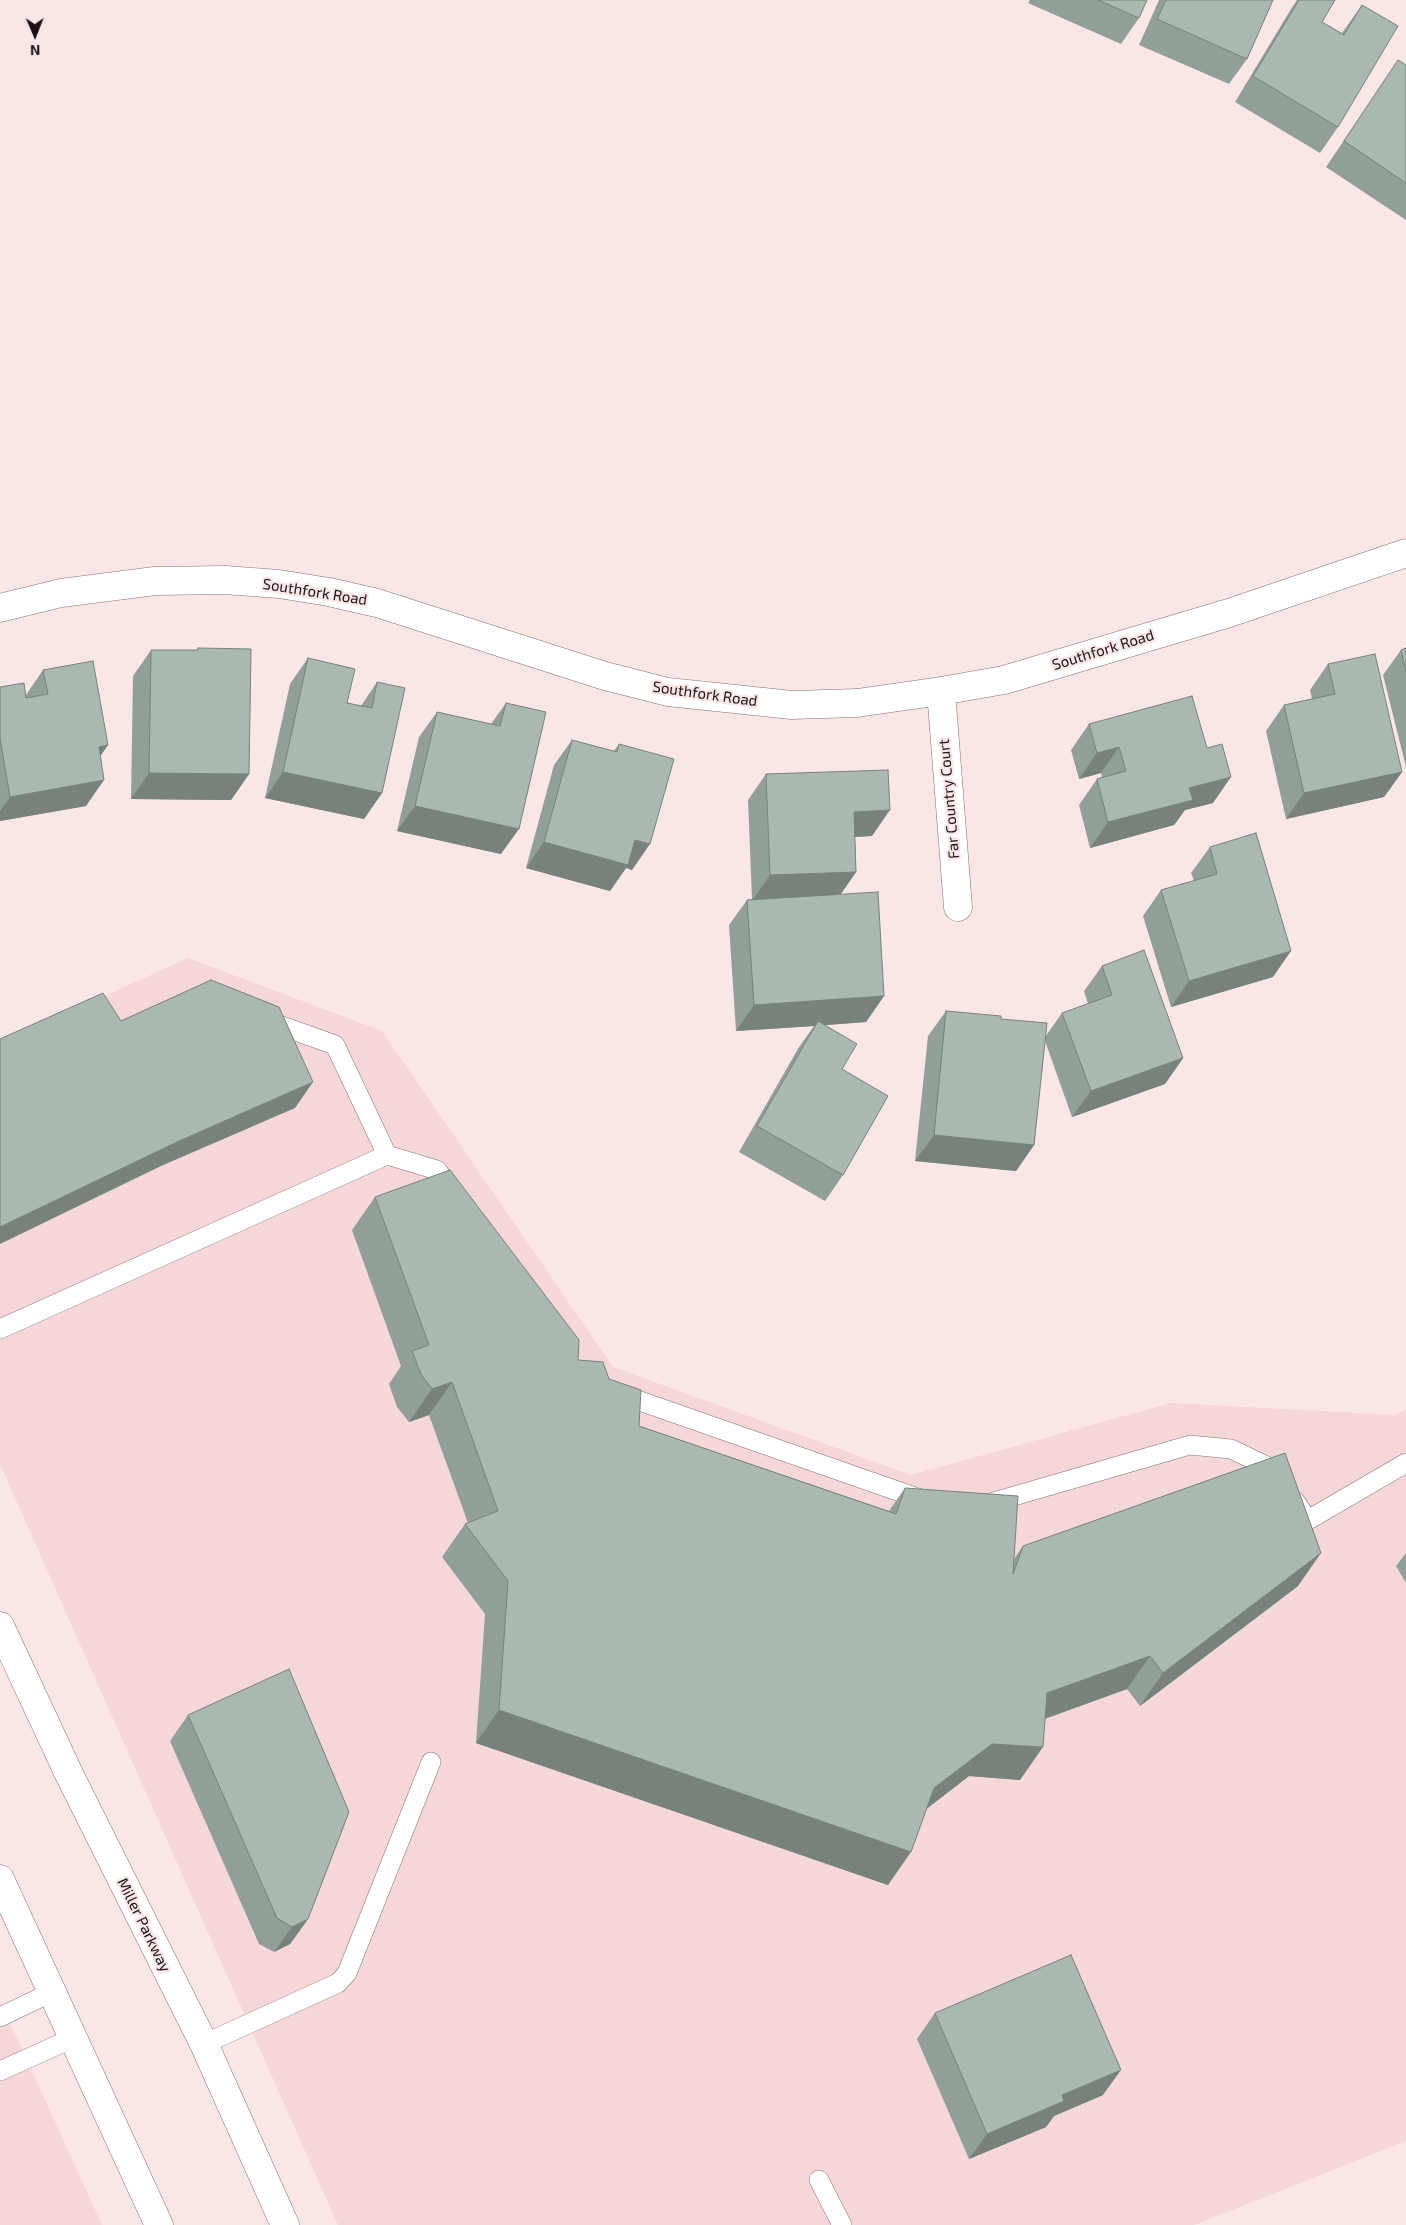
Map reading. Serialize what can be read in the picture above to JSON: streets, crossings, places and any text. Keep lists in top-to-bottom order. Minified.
{"streets":{"street":["Southfork Road","Far Country Court","Miller Parkway"]},"crossings":[["Southfork Road","Far Country Court"]],"north":"bottom"}
